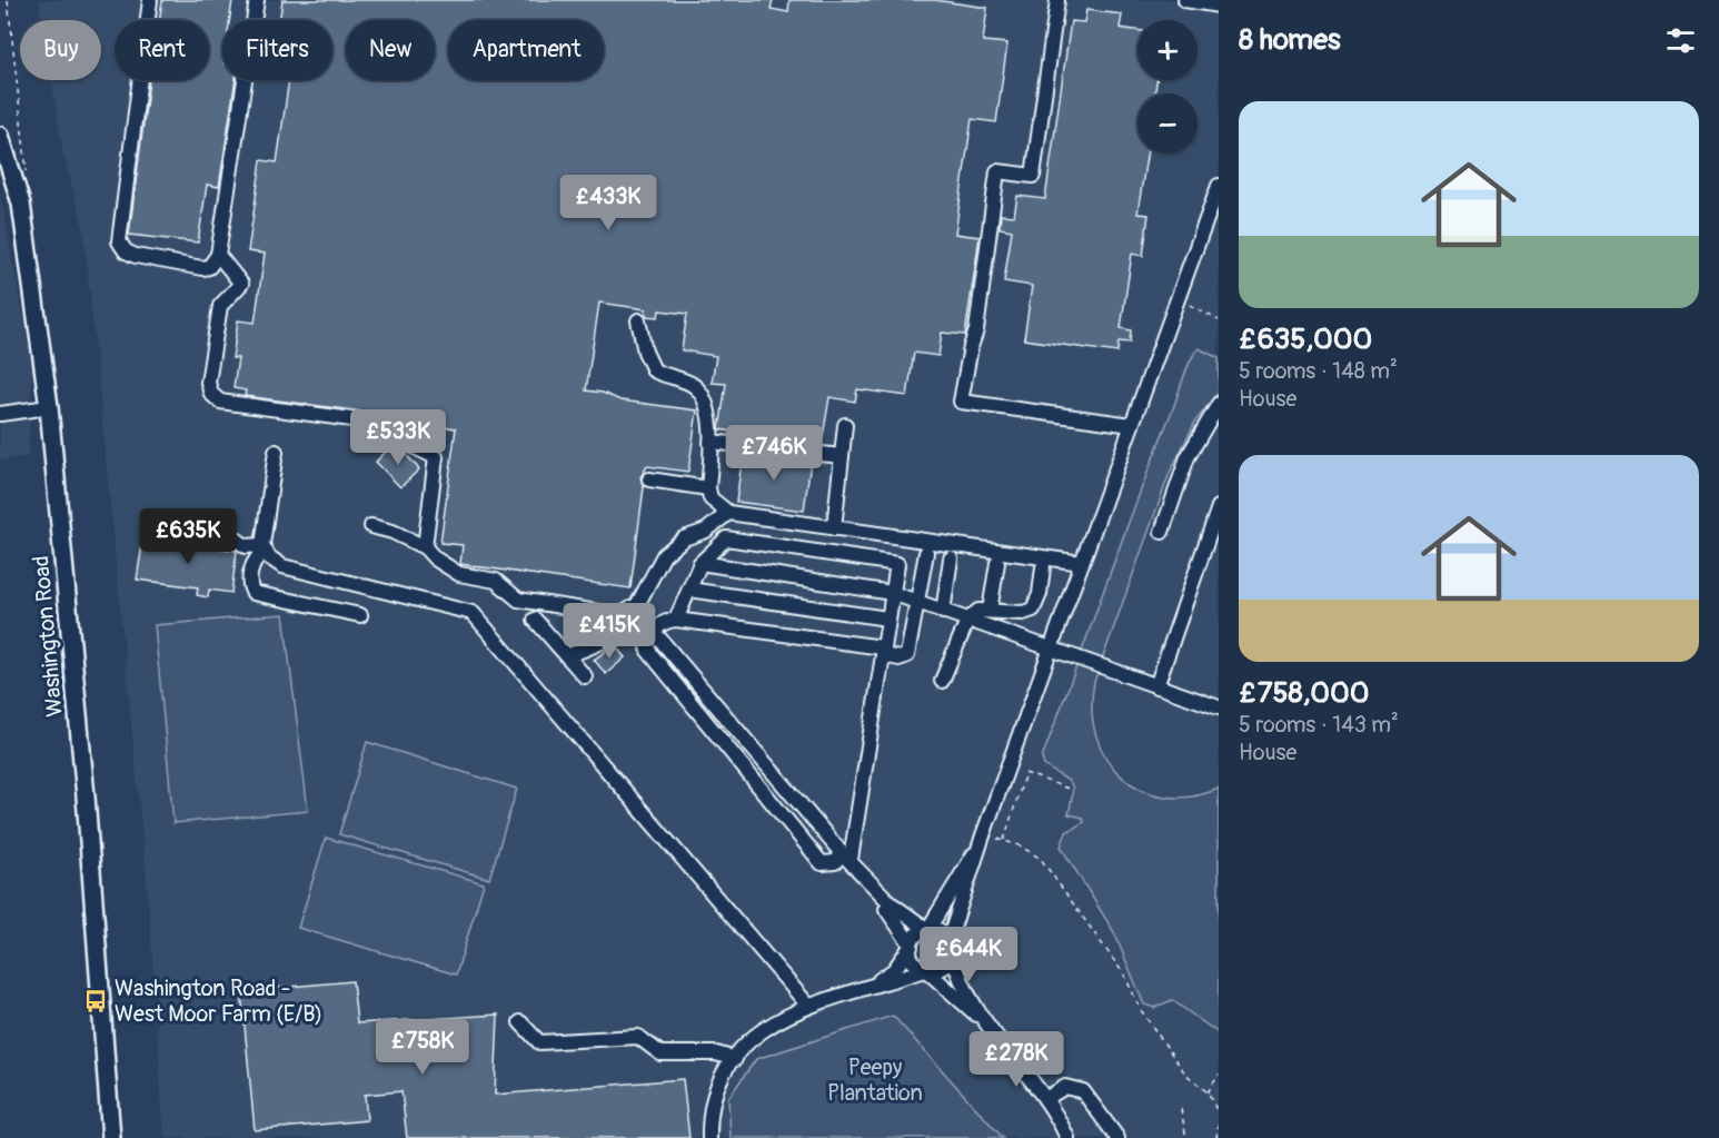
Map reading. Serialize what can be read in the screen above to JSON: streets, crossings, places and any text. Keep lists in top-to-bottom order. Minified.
{"streets":{"main road":["Washington Road"]},"parks":["Peepy Plantation"],"places":{"bus stop":["Washington Road - West Moor Farm (E/B)"]},"page":{"heading":"8 homes","map_buttons":["+","−"],"chip":["Buy","Rent","Filters","New","Apartment"],"list":[{"name":"£635,000","note":"5 rooms · 148 m² · House"},{"name":"£758,000","note":"5 rooms · 143 m² · House"}],"price":["£433K","£533K","£746K","£635K","£415K","£644K","£758K","£278K"]}}
